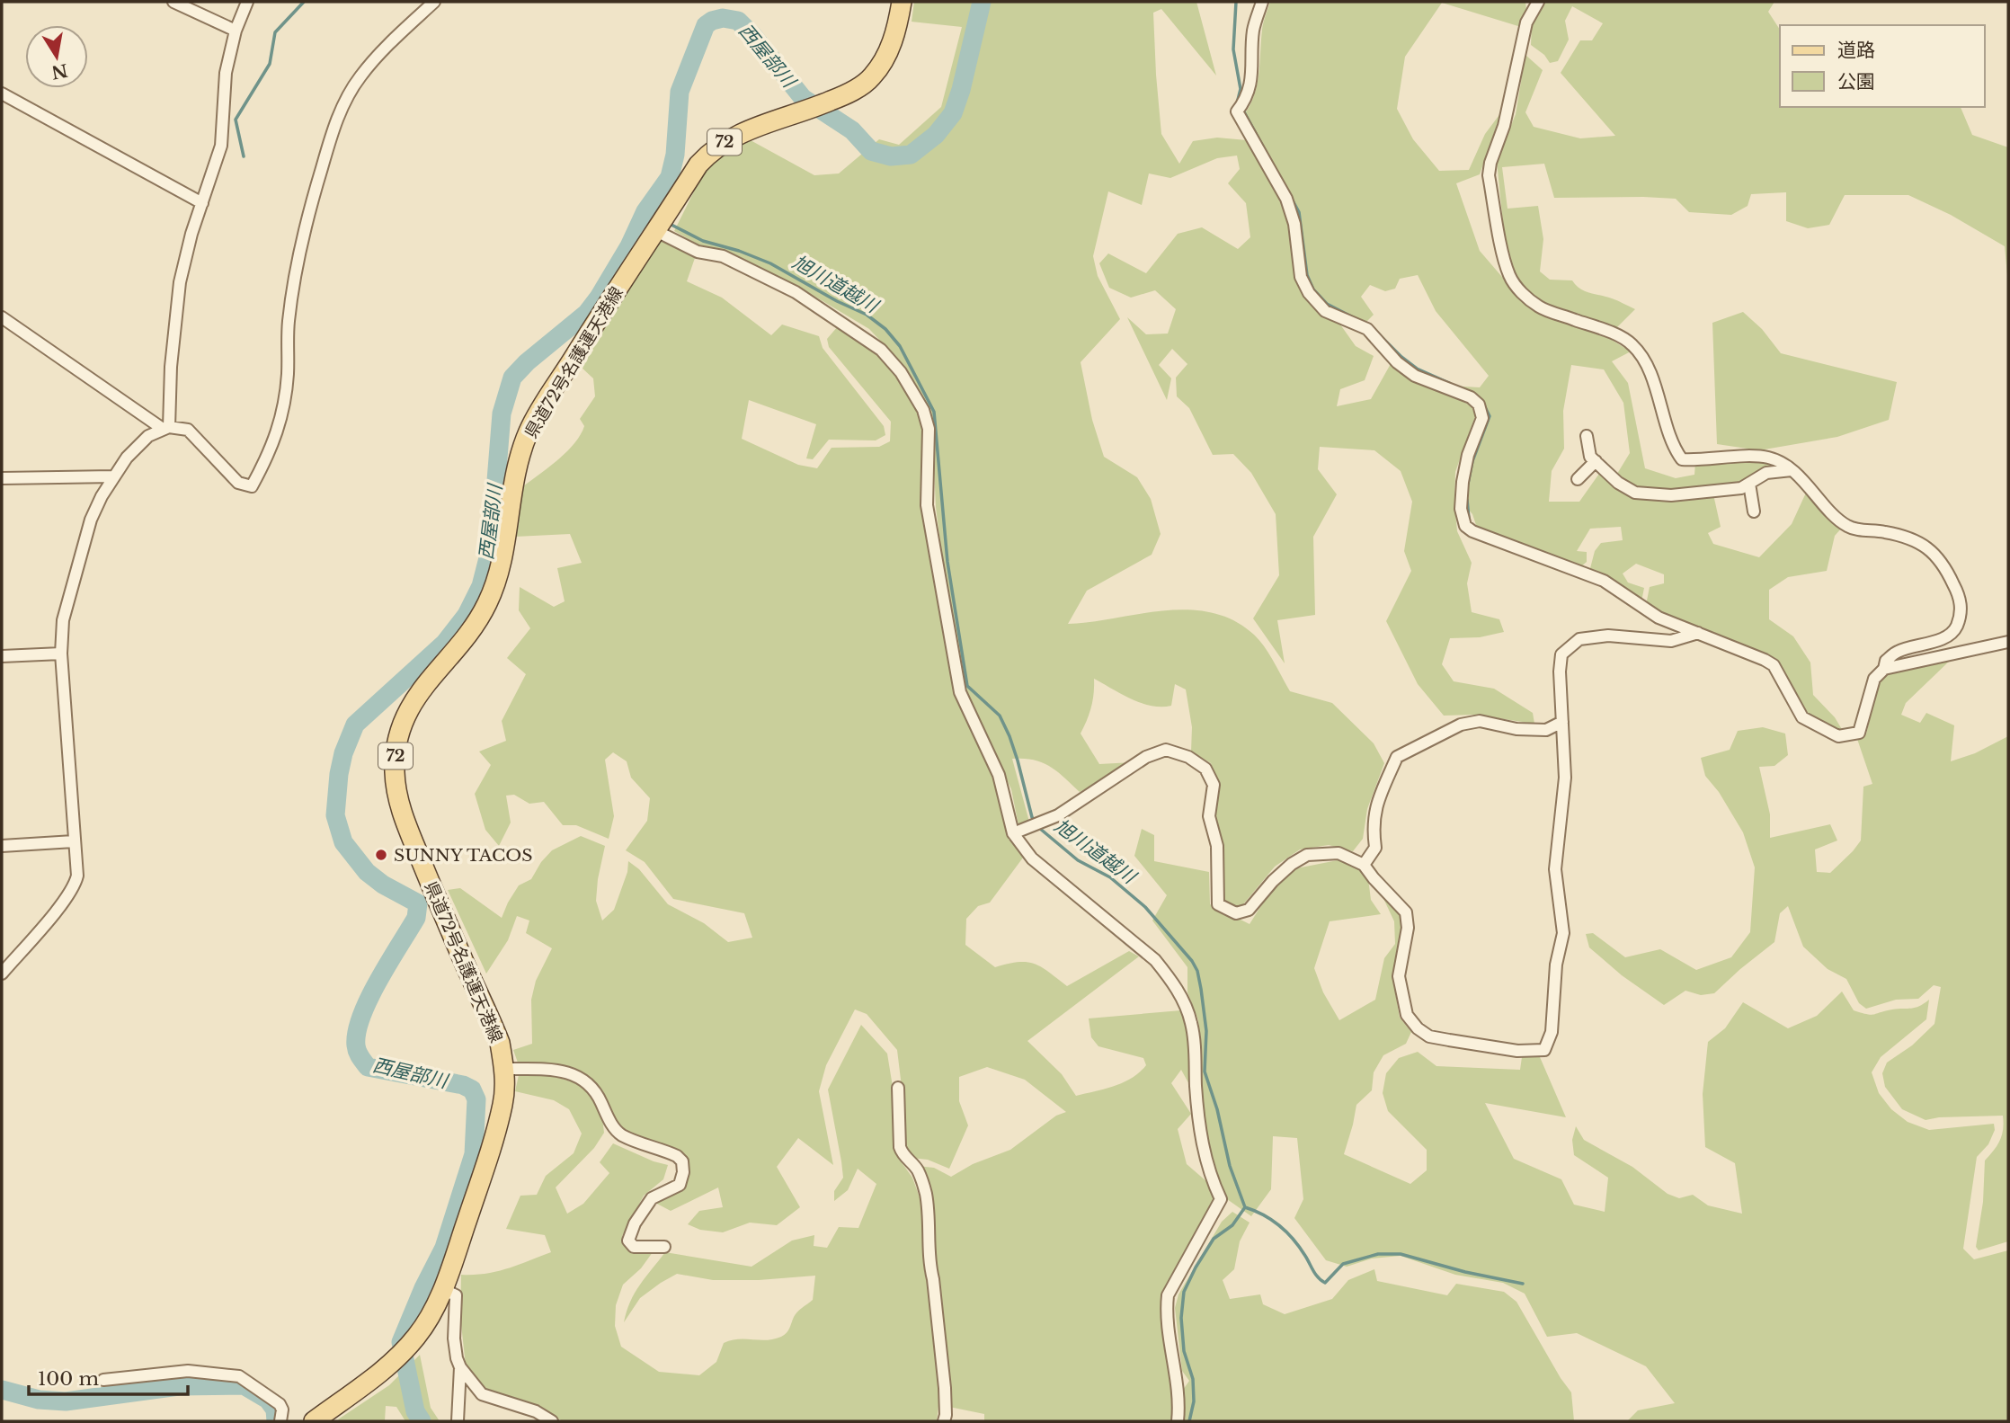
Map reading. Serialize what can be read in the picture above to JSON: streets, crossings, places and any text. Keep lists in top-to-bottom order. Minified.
{"streets":{"main road":["72","県道72号名護運天港線"]},"water":["西屋部川","旭川道越川"],"places":["SUNNY TACOS"],"legend":["道路","公園"],"scale_bar":"100 m","north":"bottom"}
